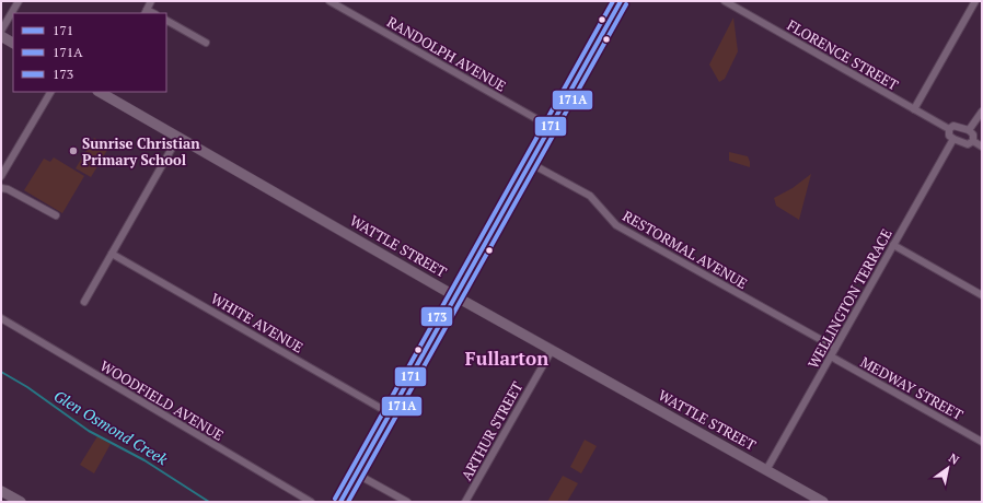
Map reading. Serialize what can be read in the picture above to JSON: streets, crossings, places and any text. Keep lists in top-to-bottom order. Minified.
{"streets":{"street":["RANDOLPH AVENUE","FLORENCE STREET","WATTLE STREET","RESTORMAL AVENUE","WELLINGTON TERRACE","WHITE AVENUE","MEDWAY STREET","WOODFIELD AVENUE","ARTHUR STREET"]},"crossings":[["WATTLE STREET","WELLINGTON TERRACE"],["WATTLE STREET","ARTHUR STREET"],["RESTORMAL AVENUE","WELLINGTON TERRACE"],["WELLINGTON TERRACE","MEDWAY STREET"]],"districts":["Fullarton"],"water":["Glen Osmond Creek"],"places":["Sunrise Christian Primary School"],"lines":["transit line 171","transit line 173","transit line 171A"],"legend":["171","171A","173"],"north":"top right"}
